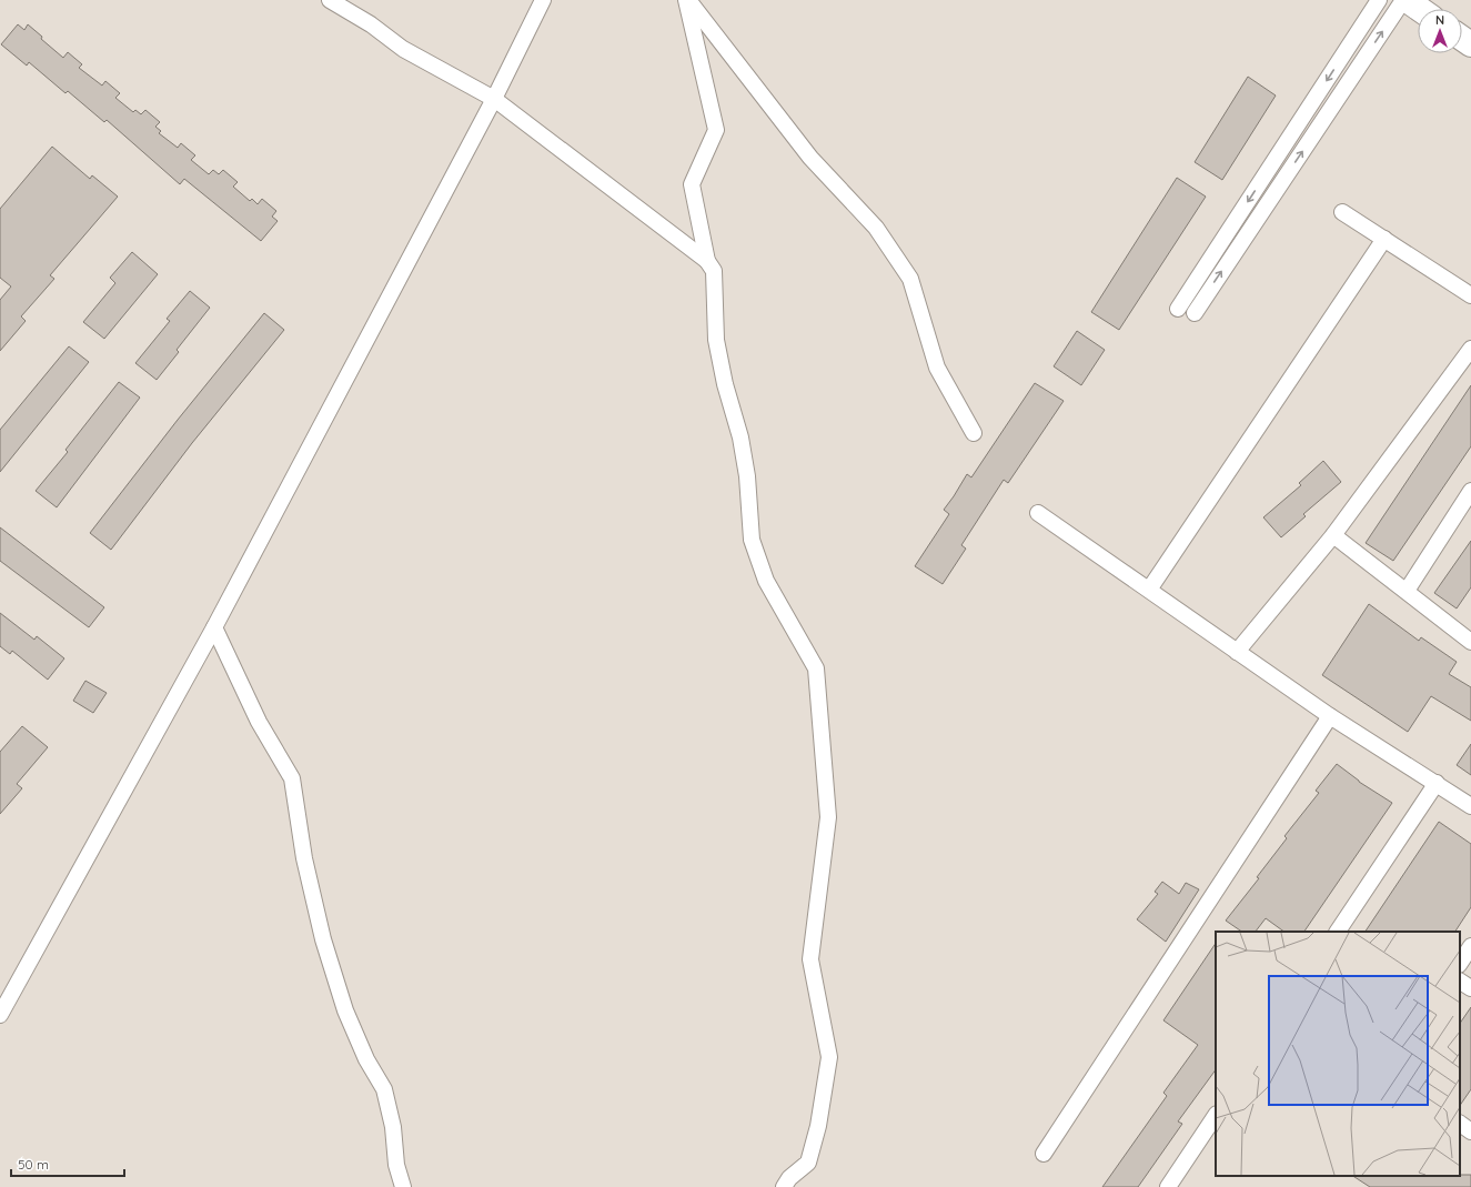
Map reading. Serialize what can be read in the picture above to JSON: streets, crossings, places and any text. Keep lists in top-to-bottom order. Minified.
{"scale_bar":"50 m","north":"top"}
